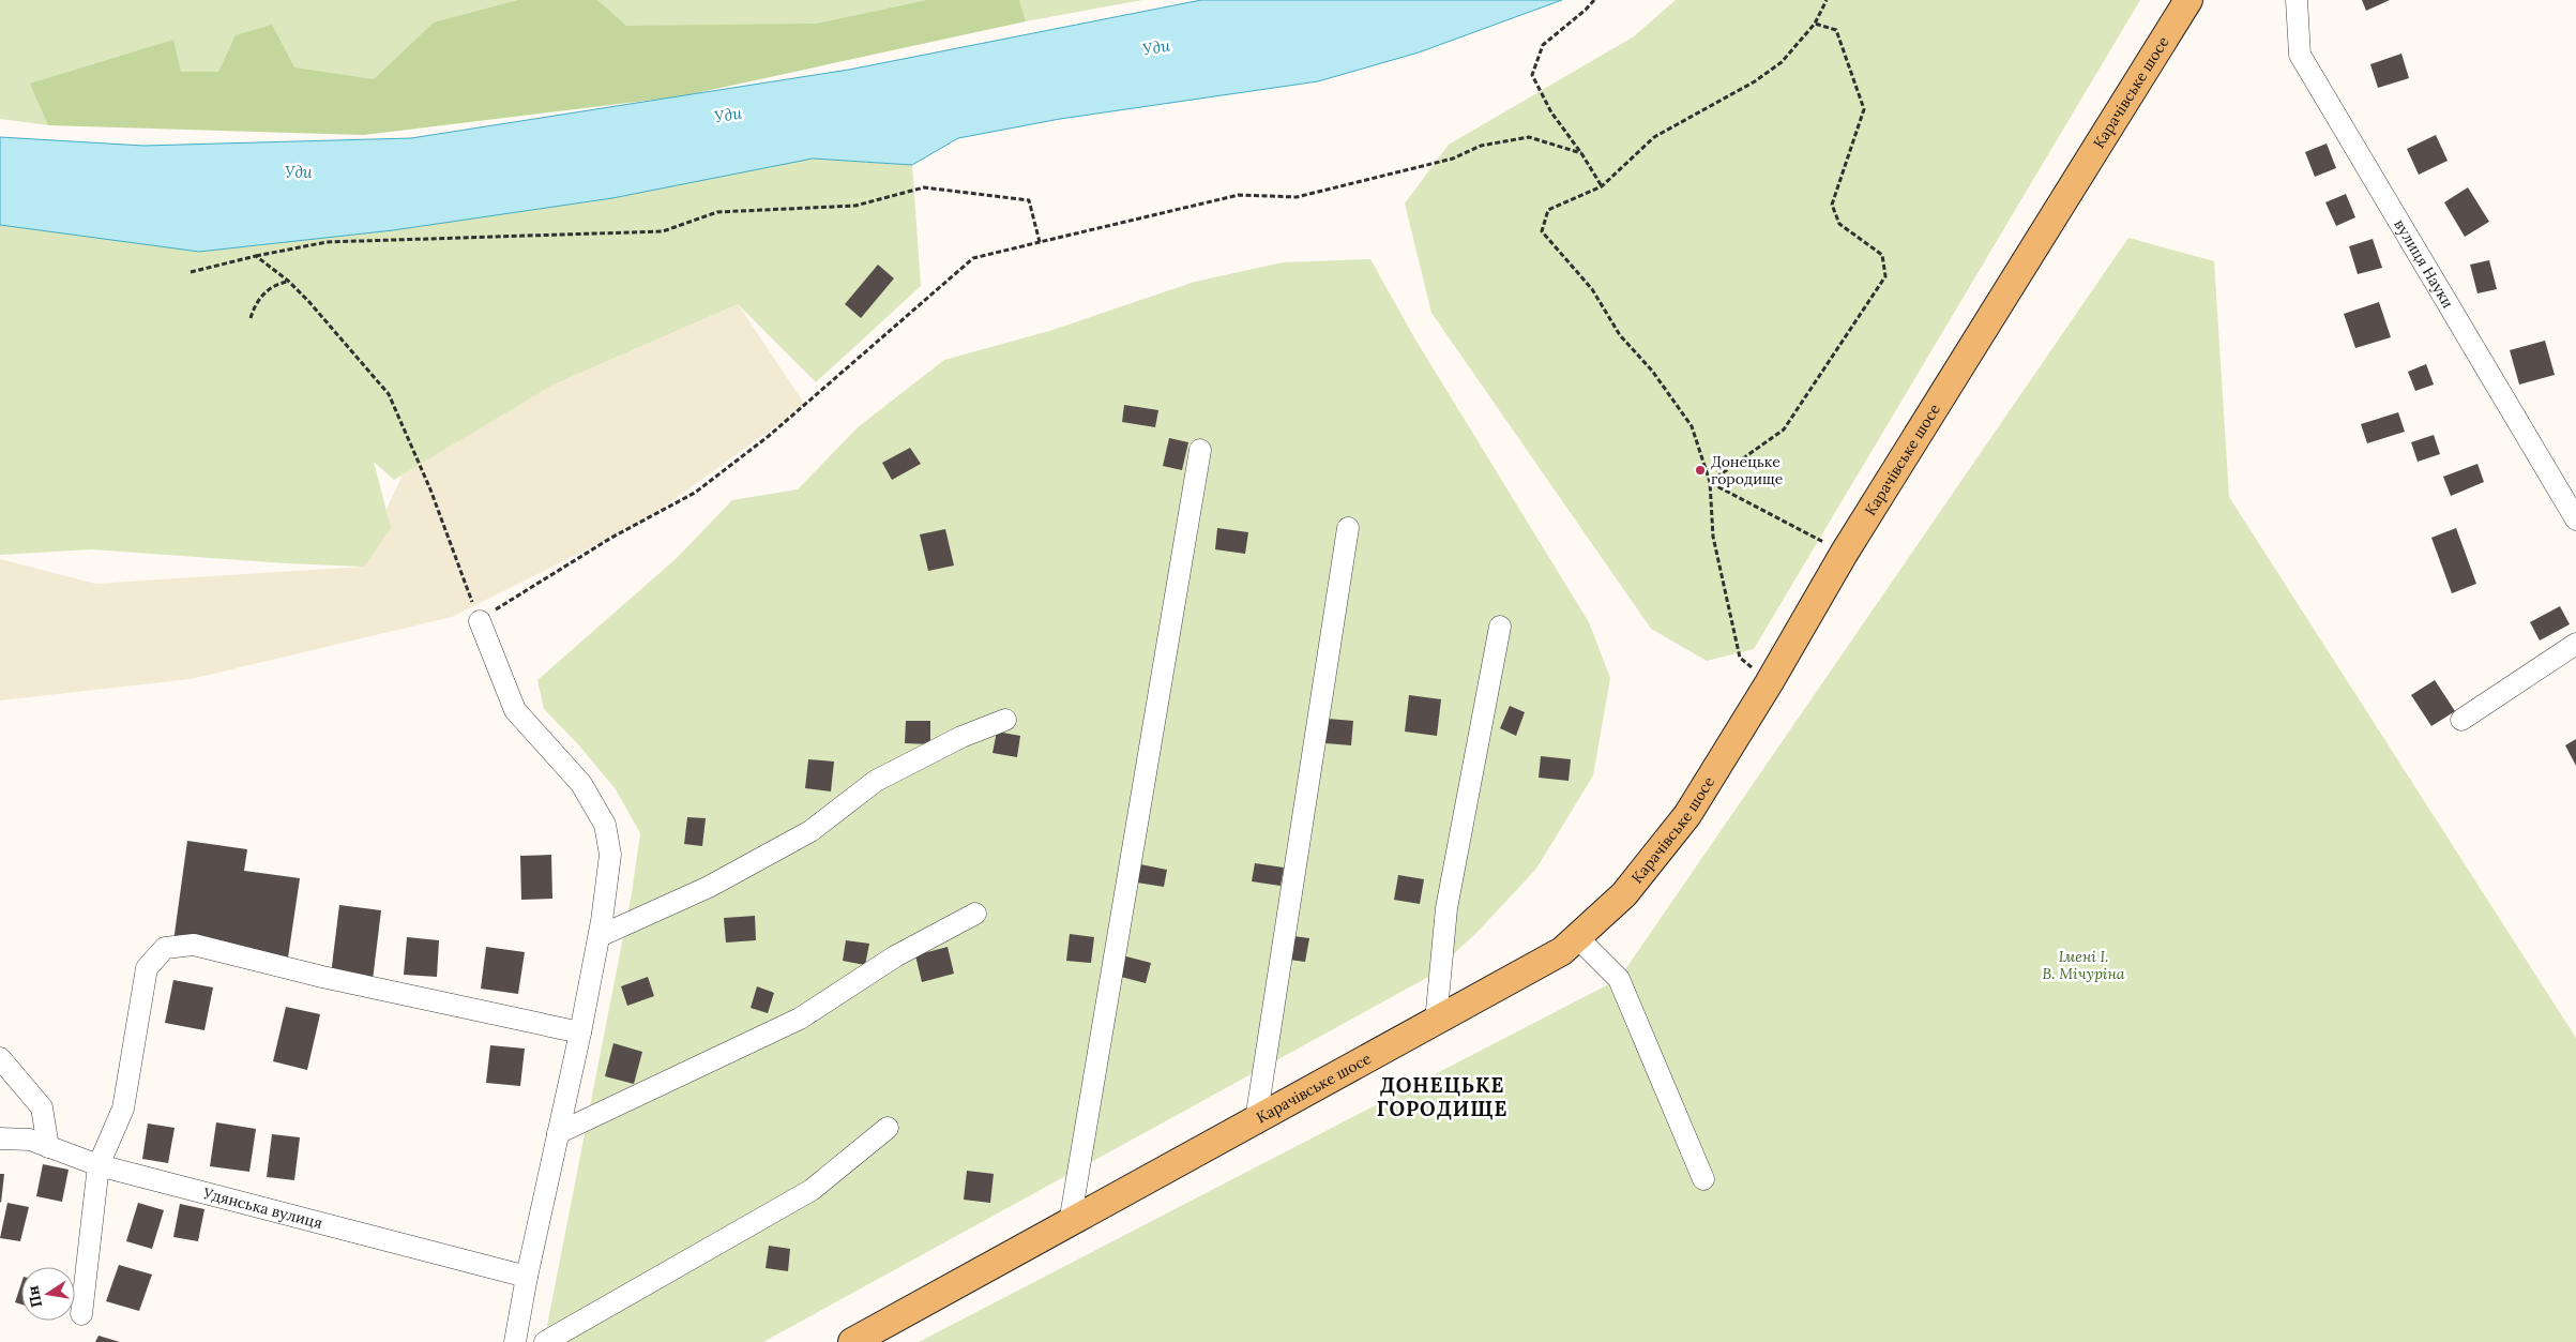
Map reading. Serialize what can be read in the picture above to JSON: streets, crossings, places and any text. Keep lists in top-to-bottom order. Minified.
{"streets":{"main road":["Карачівське шосе"],"street":["вулиця Науки","Удянська вулиця"]},"districts":["ДОНЕЦЬКЕ ГОРОДИЩЕ"],"water":["Уди"],"parks":["Імені І. В. Мічуріна"],"places":["Донецьке городище"],"north":"left"}
